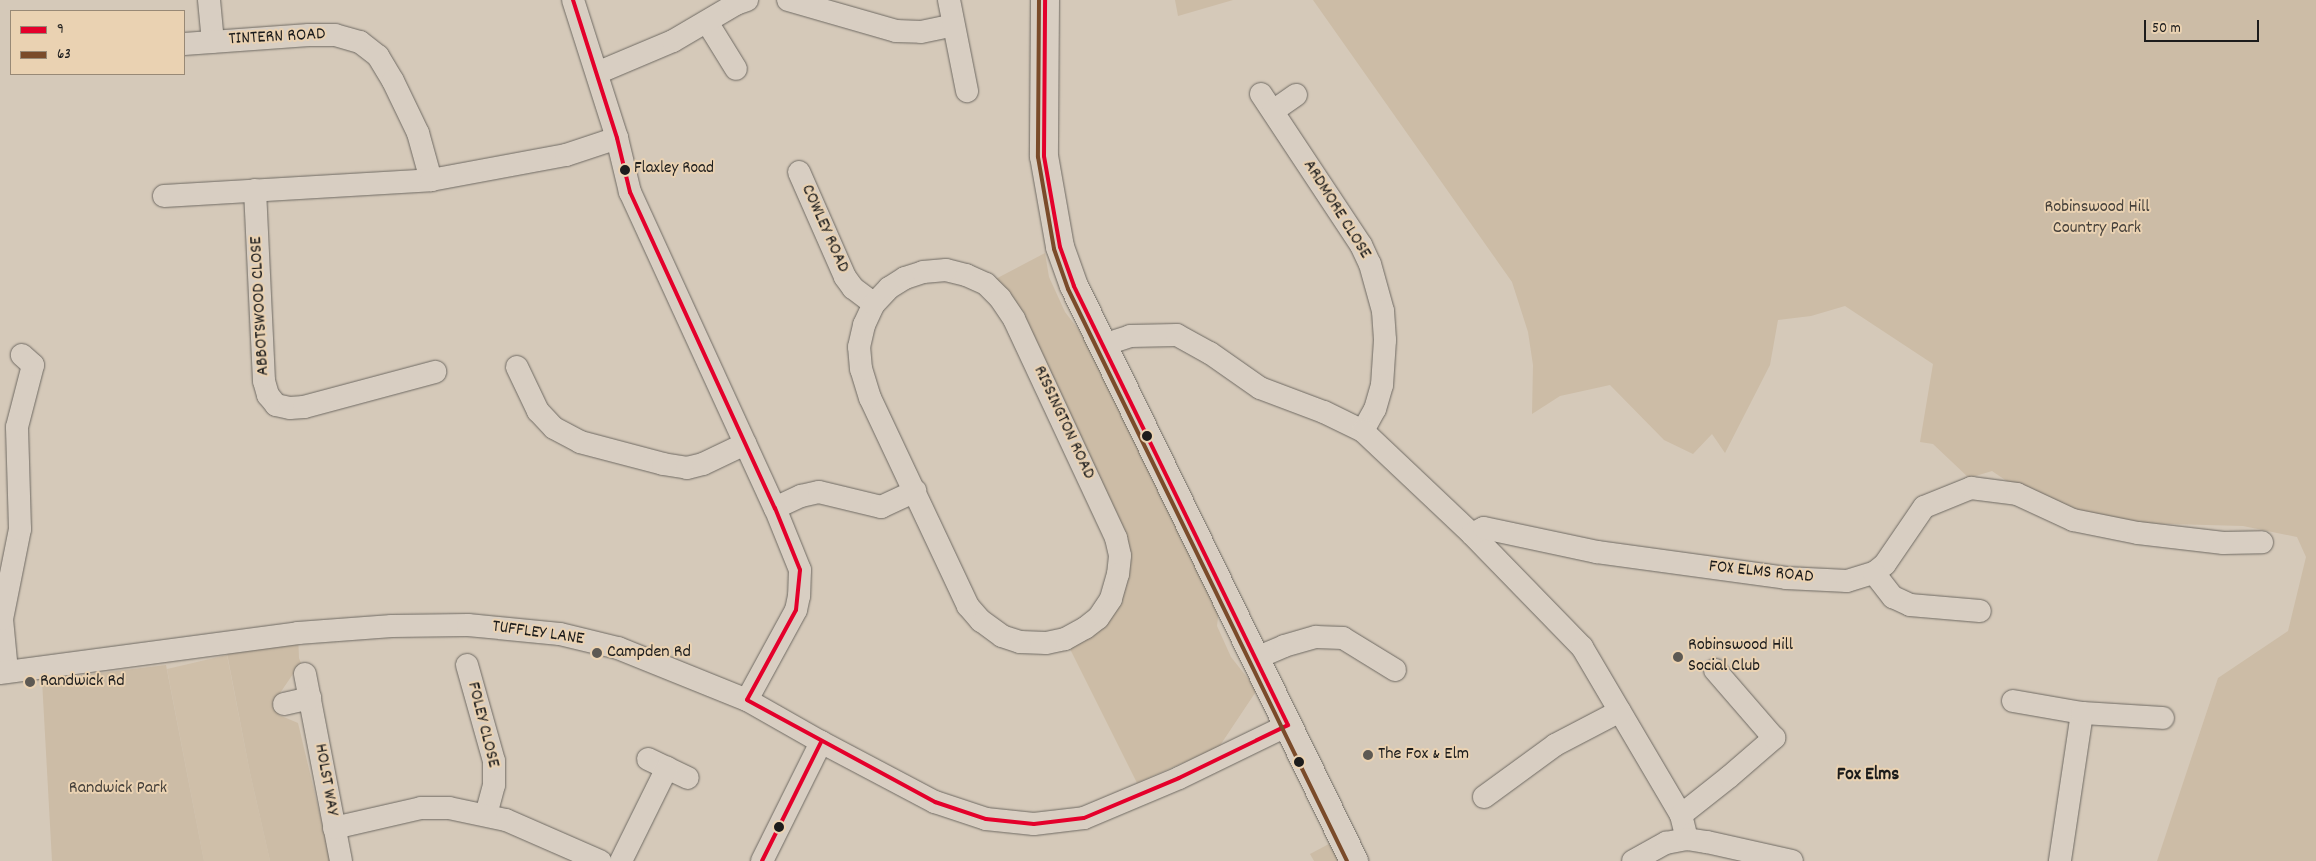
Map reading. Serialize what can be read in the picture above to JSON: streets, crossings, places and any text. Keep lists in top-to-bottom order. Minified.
{"streets":{"street":["TINTERN ROAD","ARDMORE CLOSE","COWLEY ROAD","ABBOTSWOOD CLOSE","RISSINGTON ROAD","FOX ELMS ROAD","TUFFLEY LANE","FOLEY CLOSE","HOLST WAY"]},"crossings":[["COWLEY ROAD","RISSINGTON ROAD"]],"districts":["Fox Elms"],"parks":["Robinswood Hill Country Park","Randwick Park"],"places":["Flaxley Road","Campden Rd","Robinswood Hill Social Club","Randwick Rd","The Fox & Elm"],"lines":["transit line 9","transit line 63"],"legend":["9","63"],"scale_bar":"50 m"}
